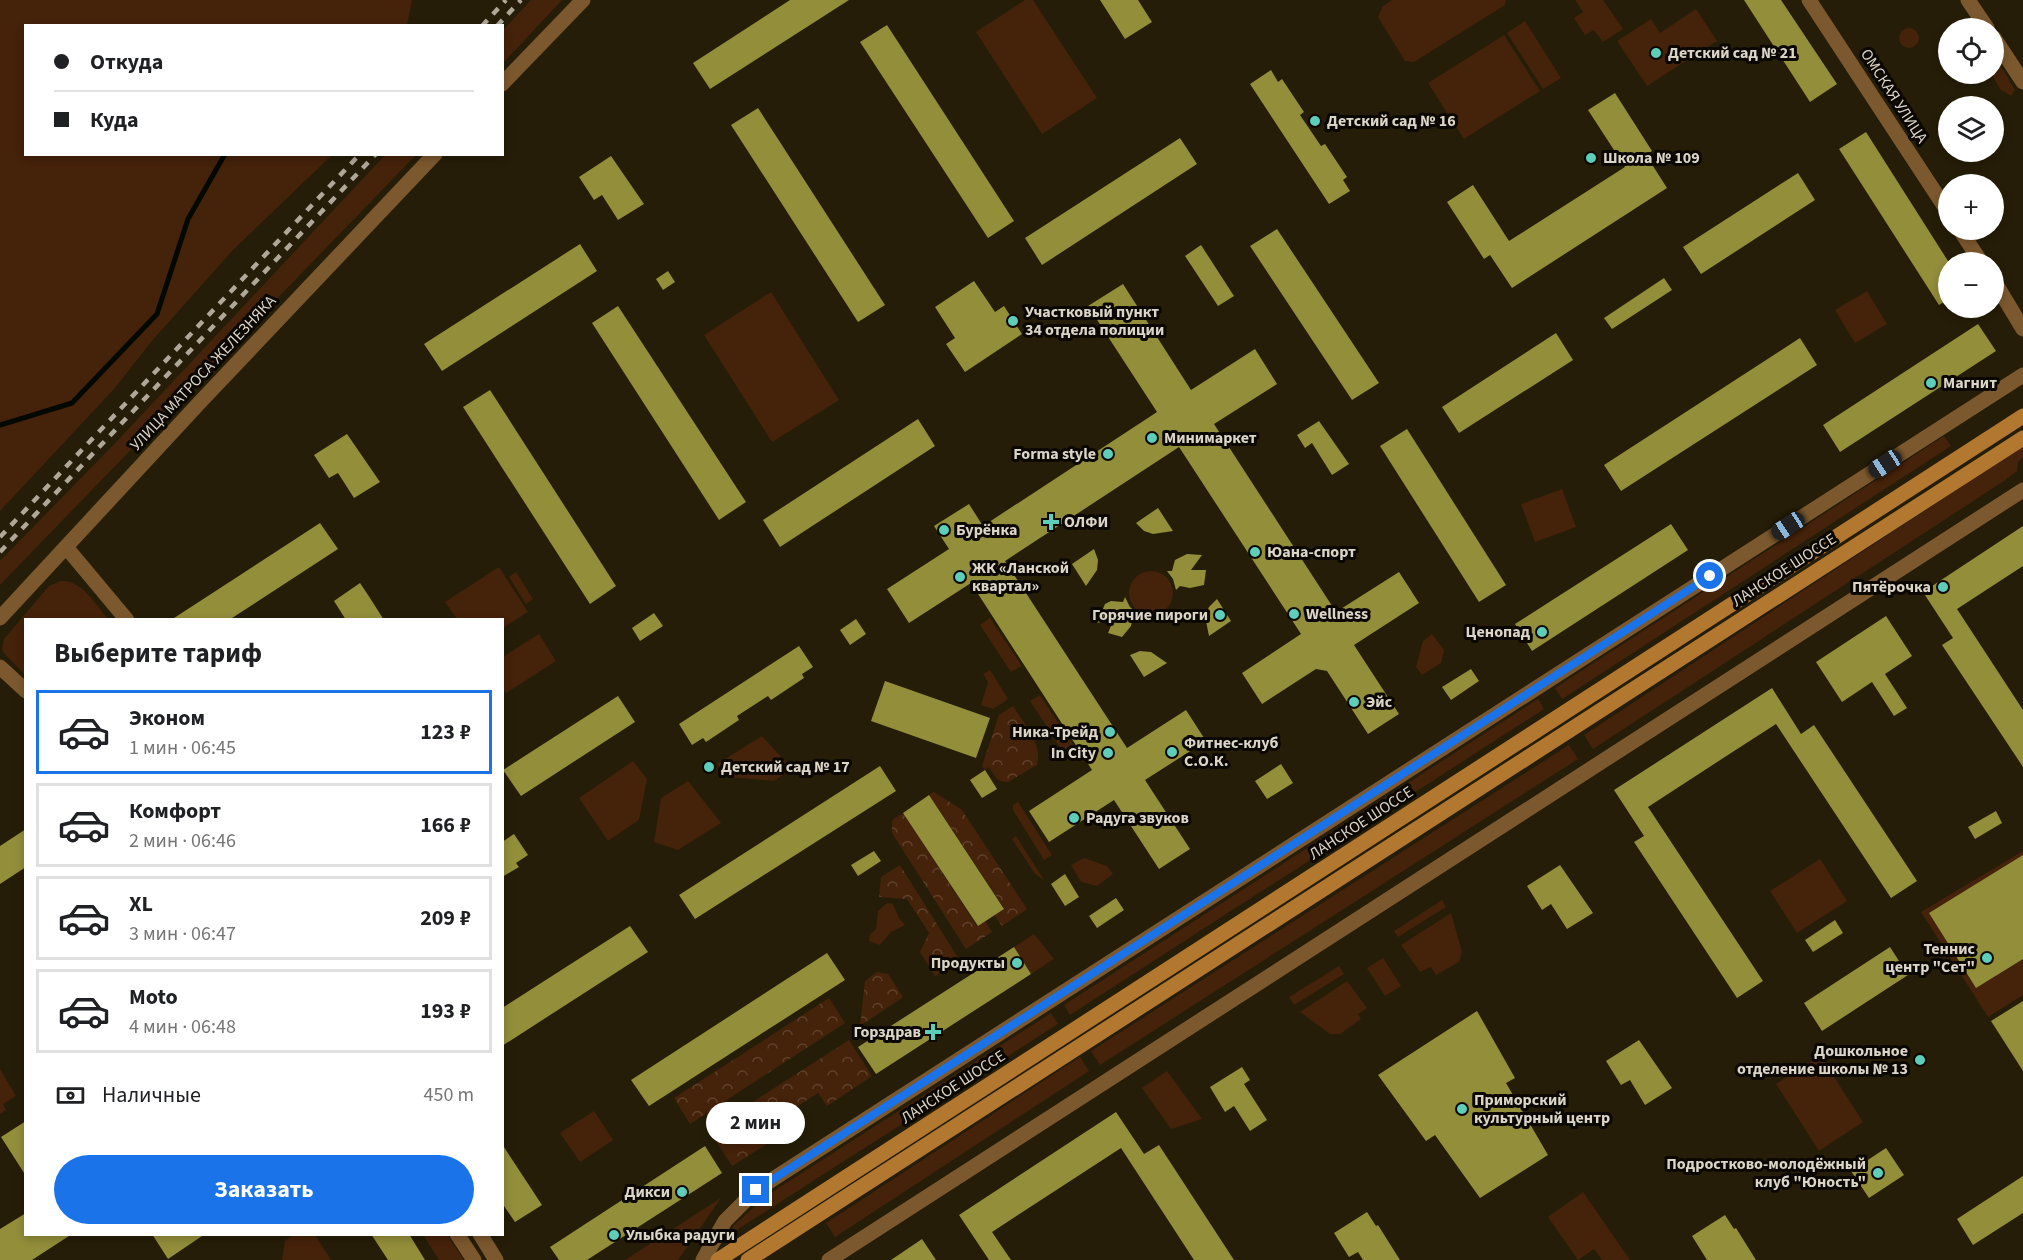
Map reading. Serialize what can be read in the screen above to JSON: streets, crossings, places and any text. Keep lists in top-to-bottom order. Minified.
{"streets":{"main road":["ЛАНСКОЕ ШОССЕ"],"street":["ОМСКАЯ УЛИЦА","УЛИЦА МАТРОСА ЖЕЛЕЗНЯКА"]},"places":{"other":["Детский сад № 21","Детский сад № 16","Школа № 109","Участковый пункт 34 отдела полиции","Магнит","Минимаркет","Forma style","Бурёнка","Юана-спорт","ЖК «Ланской квартал»","Пятёрочка","Wellness","Горячие пироги","Ценопад","Эйс","Ника-Трейд","Фитнес-клуб С.О.К.","In City","Детский сад № 17","Радуга звуков","Теннис центр \"Сет\"","Продукты","Дошкольное отделение школы № 13","Приморский культурный центр","Подростково-молодёжный клуб \"Юность\"","Дикси","Улыбка радуги"],"health":["ОЛФИ","Горздрав"]},"page":{"map_buttons":["+","−"],"banner":["Откуда","Куда"],"heading":"Выберите тариф","list":[{"name":"Эконом","note":"1 мин · 06:45","value":"123 ₽"},{"name":"Комфорт","note":"2 мин · 06:46","value":"166 ₽"},{"name":"XL","note":"3 мин · 06:47","value":"209 ₽"},{"name":"Moto","note":"4 мин · 06:48","value":"193 ₽"}],"pay":["Наличные","450 m"],"bubble":"2 мин","buttons":"Заказать"}}
